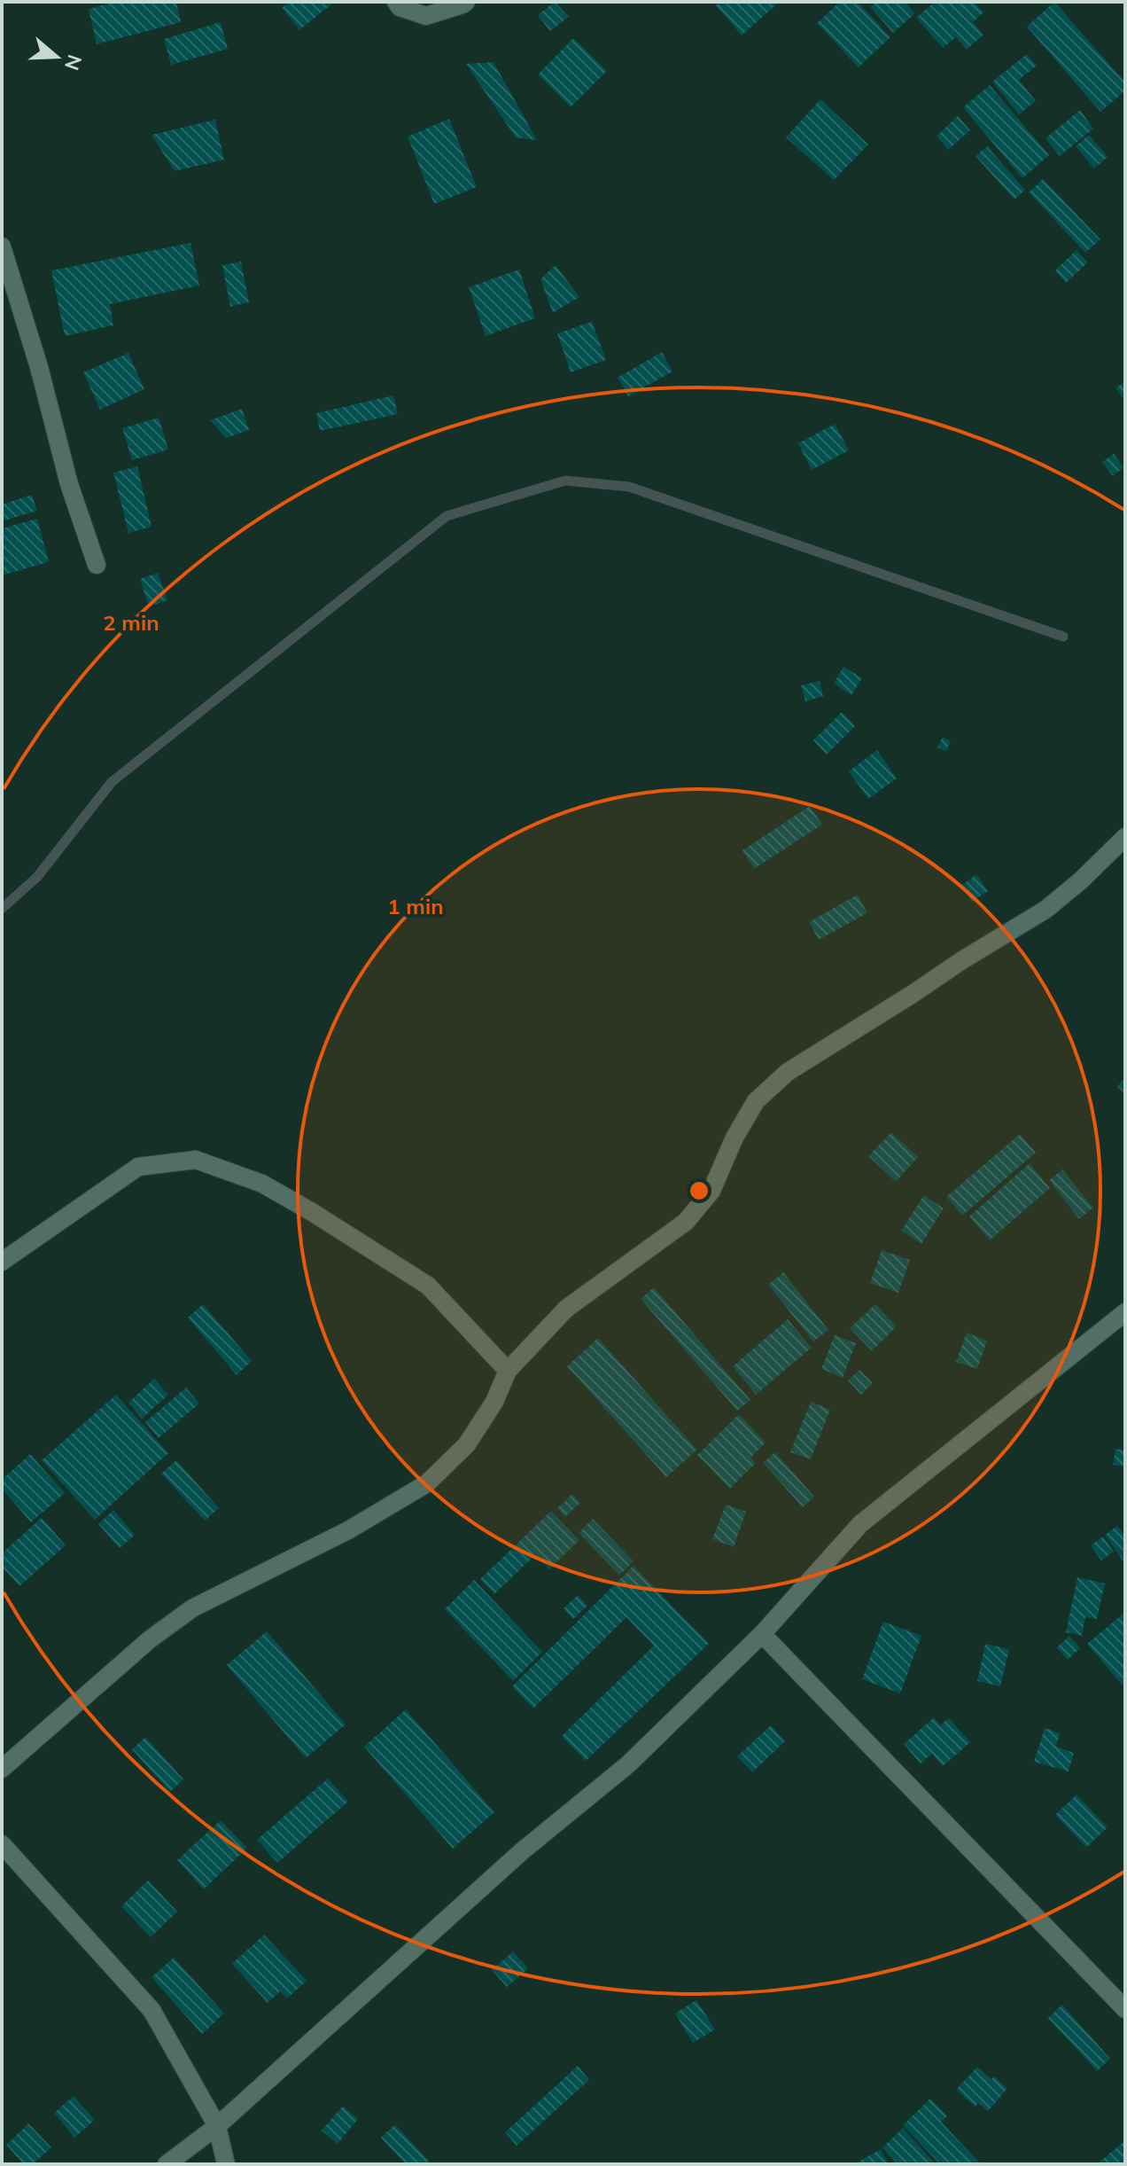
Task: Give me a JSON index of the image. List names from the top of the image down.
{
  "north": "right",
  "rings": ["2 min", "1 min"]
}
